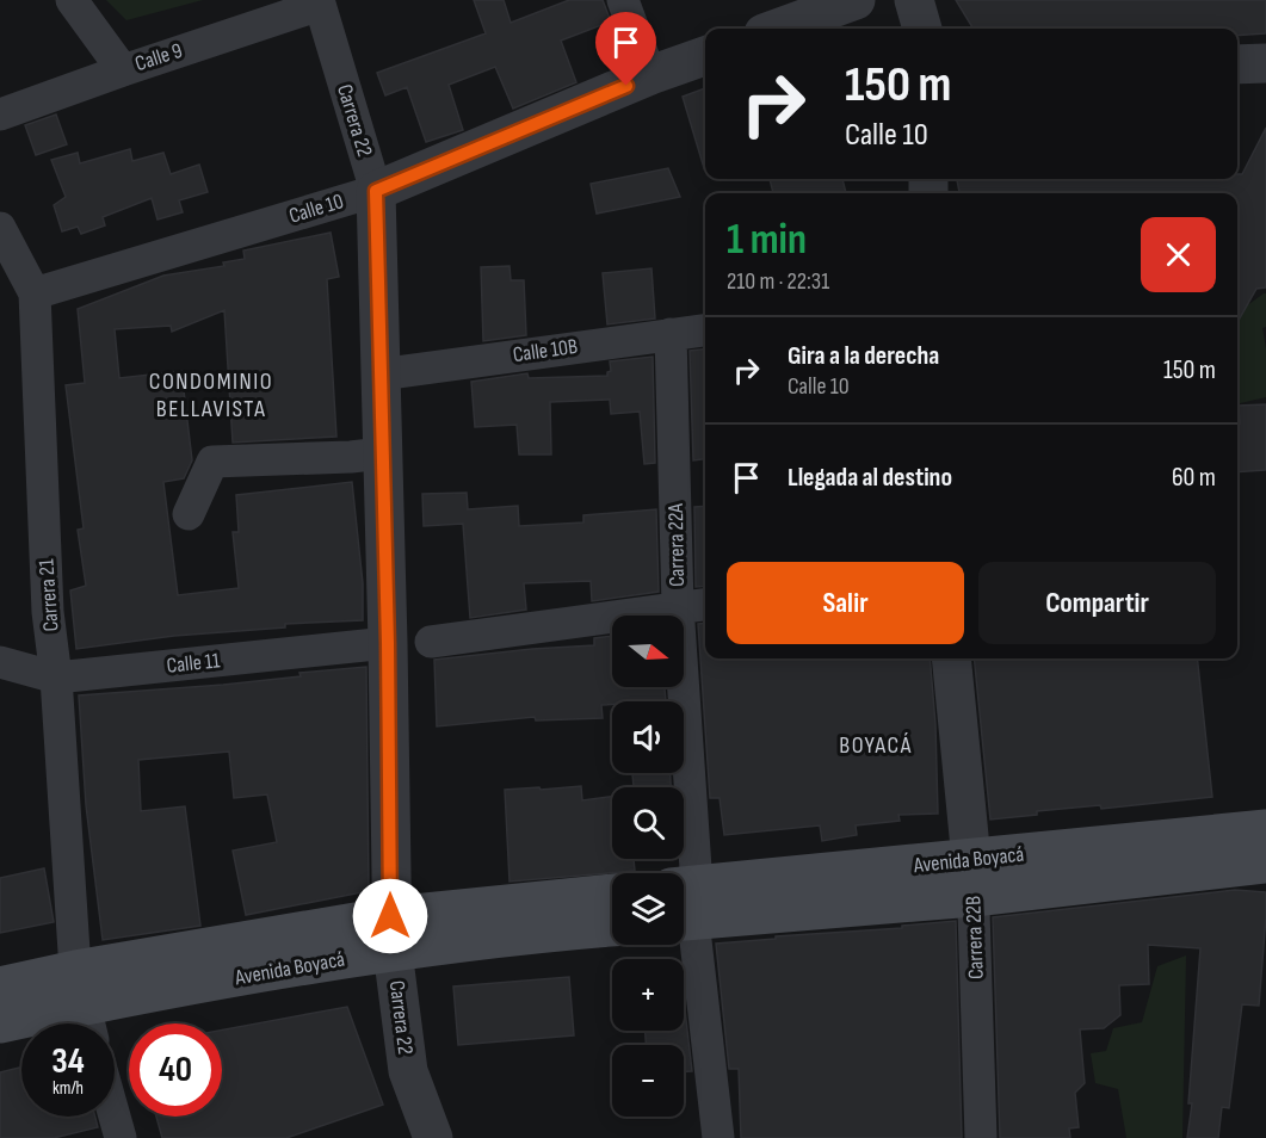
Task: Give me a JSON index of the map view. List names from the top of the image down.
{
  "streets": {
    "main road": ["Avenida Boyacá"],
    "street": [
      "Calle 9",
      "Carrera 22",
      "Calle 10",
      "Calle 10B",
      "Carrera 22A",
      "Carrera 21",
      "Calle 11",
      "Carrera 22B"
    ]
  },
  "crossings": [
    ["Calle 9", "Carrera 22"],
    ["Carrera 22", "Calle 10"],
    ["Carrera 22", "Calle 10B"],
    ["Carrera 22", "Calle 11"],
    ["Carrera 22", "Avenida Boyacá"],
    ["Calle 10", "Carrera 21"],
    ["Calle 10B", "Carrera 22A"],
    ["Carrera 21", "Calle 11"],
    ["Carrera 21", "Avenida Boyacá"],
    ["Avenida Boyacá", "Carrera 22B"]
  ],
  "districts": ["CONDOMINIO BELLAVISTA", "BOYACÁ"],
  "north": "right",
  "page": {
    "turn": ["150 m", "Calle 10"],
    "heading": ["1 min", "210 m · 22:31"],
    "list": [
      {
        "name": "Gira a la derecha",
        "note": "Calle 10",
        "value": "150 m"
      },
      {
        "name": "Llegada al destino",
        "value": "60 m"
      }
    ],
    "buttons": ["Salir", "Compartir"],
    "map_buttons": ["+", "−"],
    "speed": "34 km/h",
    "limit": "40"
  }
}
